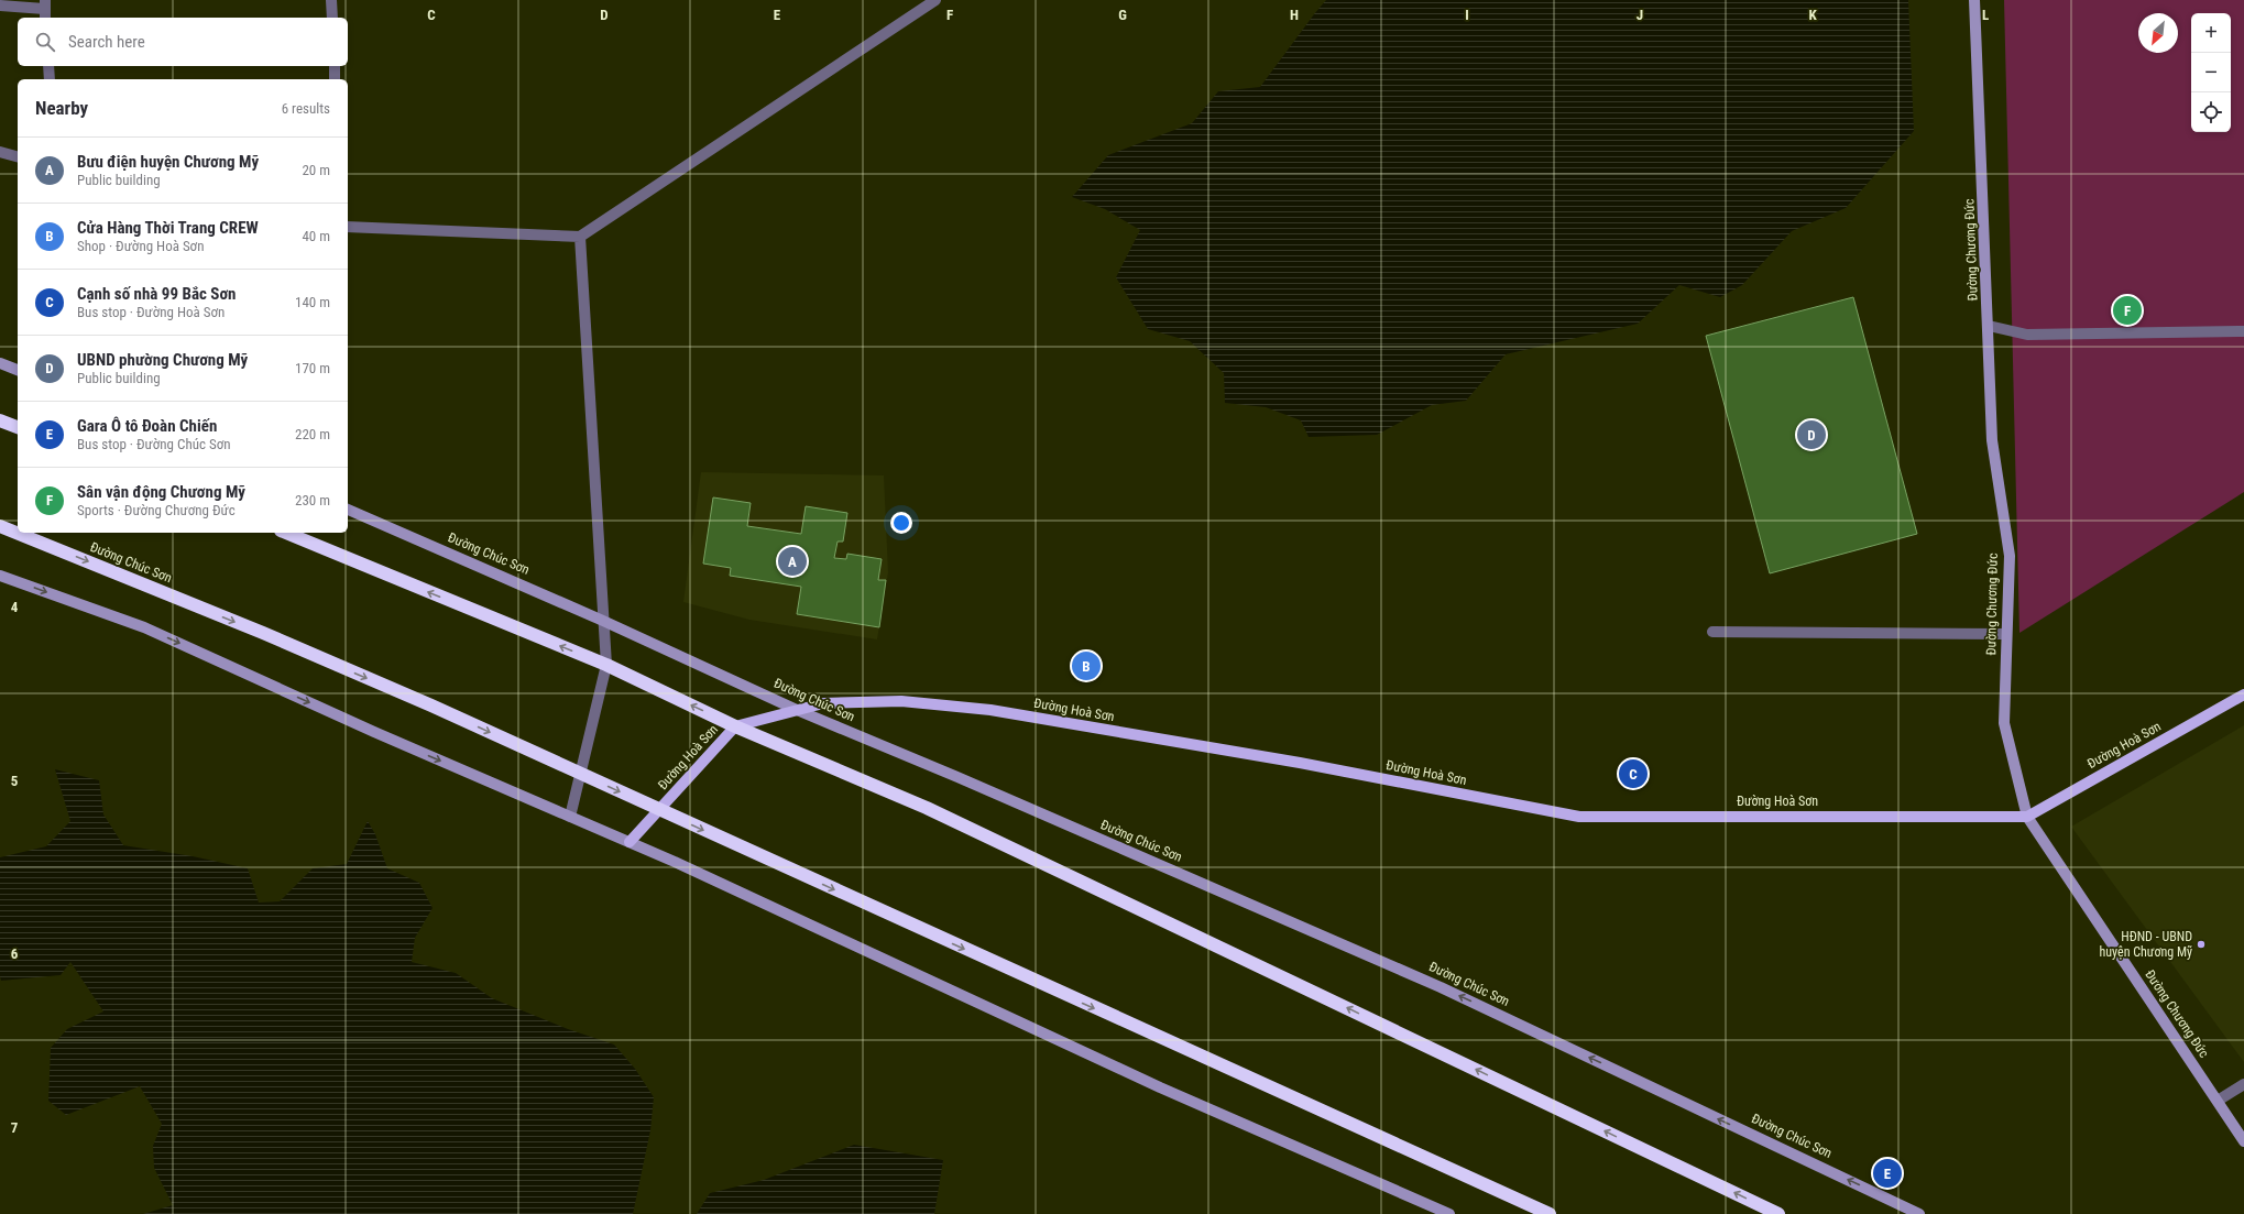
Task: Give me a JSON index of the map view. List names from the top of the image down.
{
  "streets": {
    "highway": ["Đường Chúc Sơn"],
    "main road": ["Đường Hoà Sơn"],
    "street": ["Đường Chương Đức"]
  },
  "crossings": [
    ["Đường Chương Đức", "Đường Hoà Sơn"],
    ["Đường Chúc Sơn", "Đường Hoà Sơn"]
  ],
  "places": ["HĐND - UBND huyện Chương Mỹ"],
  "north": "bottom left",
  "page": {
    "map_buttons": ["+", "−"],
    "search": "Search here",
    "heading": ["Nearby", "6 results"],
    "list": [
      {
        "mark": "A",
        "name": "Bưu điện huyện Chương Mỹ",
        "note": "Public building",
        "value": "20 m"
      },
      {
        "mark": "B",
        "name": "Cửa Hàng Thời Trang CREW",
        "note": "Shop · Đường Hoà Sơn",
        "value": "40 m"
      },
      {
        "mark": "C",
        "name": "Cạnh số nhà 99 Bắc Sơn",
        "note": "Bus stop · Đường Hoà Sơn",
        "value": "140 m"
      },
      {
        "mark": "D",
        "name": "UBND phường Chương Mỹ",
        "note": "Public building",
        "value": "170 m"
      },
      {
        "mark": "E",
        "name": "Gara Ô tô Đoàn Chiến",
        "note": "Bus stop · Đường Chúc Sơn",
        "value": "220 m"
      },
      {
        "mark": "F",
        "name": "Sân vận động Chương Mỹ",
        "note": "Sports · Đường Chương Đức",
        "value": "230 m"
      }
    ],
    "pins": [
      "F",
      "D",
      "A",
      "B",
      "C",
      "E"
    ]
  },
  "grid": {
    "columns": [
      "C",
      "D",
      "E",
      "F",
      "G",
      "H",
      "I",
      "J",
      "K",
      "L"
    ],
    "rows": [
      "4",
      "5",
      "6",
      "7"
    ]
  }
}
